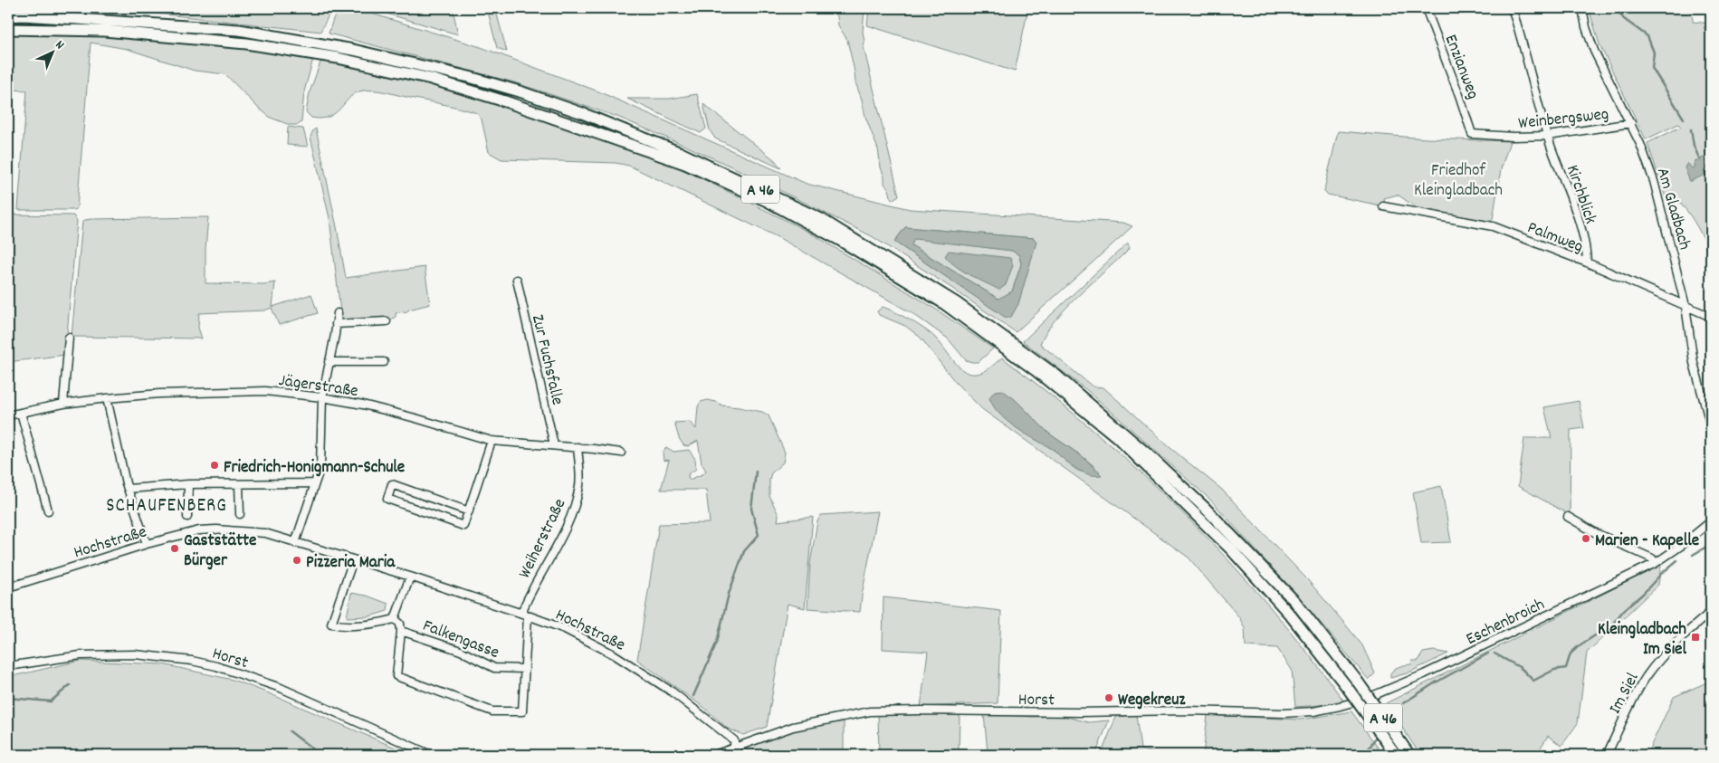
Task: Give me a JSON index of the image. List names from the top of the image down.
{
  "streets": {
    "highway": ["A 46"],
    "street": [
      "Enzianweg",
      "Weinbergsweg",
      "Kirchblick",
      "Am Gladbach",
      "Palmweg",
      "Zur Fuchsfalle",
      "Jägerstraße",
      "Weiherstraße",
      "Hochstraße",
      "Eschenbroich",
      "Falkengasse",
      "Horst",
      "Im Siel"
    ]
  },
  "crossings": [
    ["Enzianweg", "Weinbergsweg"],
    ["Weinbergsweg", "Kirchblick"],
    ["Weinbergsweg", "Am Gladbach"],
    ["Kirchblick", "Palmweg"],
    ["Am Gladbach", "Palmweg"],
    ["Zur Fuchsfalle", "Jägerstraße"],
    ["Jägerstraße", "Weiherstraße"],
    ["Weiherstraße", "Hochstraße"],
    ["Weiherstraße", "Falkengasse"],
    ["Hochstraße", "Horst"],
    ["Eschenbroich", "Horst"]
  ],
  "districts": ["SCHAUFENBERG"],
  "parks": ["Friedhof Kleingladbach"],
  "places": {
    "other": [
      "Friedrich-Honigmann-Schule",
      "Marien - Kapelle",
      "Gaststätte Bürger",
      "Pizzeria Maria",
      "Wegekreuz"
    ],
    "transit": ["Kleingladbach Im Siel"]
  },
  "north": "top right"
}
